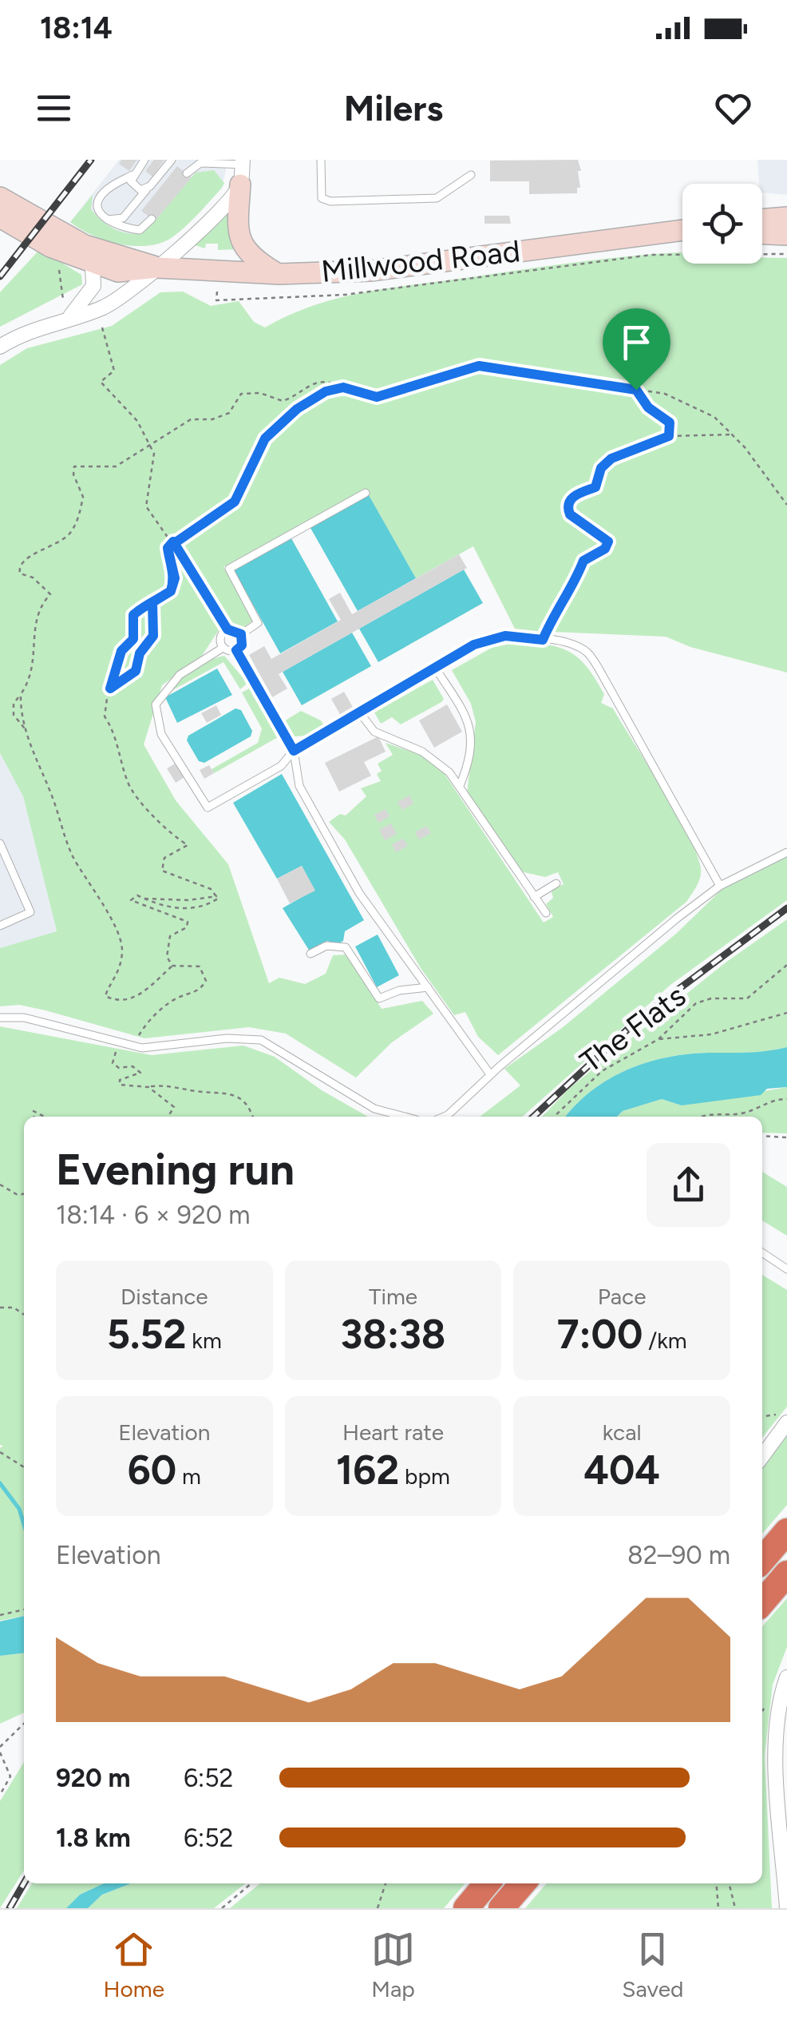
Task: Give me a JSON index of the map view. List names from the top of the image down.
{
  "streets": {
    "main road": ["Millwood Road"],
    "path": ["The Flats"]
  },
  "page": {
    "status": "18:14",
    "header": "Milers",
    "heading": ["Evening run", "18:14 · 6 × 920 m"],
    "stats": [
      ["Distance", "5.52 km"],
      ["Time", "38:38"],
      ["Pace", "7:00 /km"],
      ["Elevation", "60 m"],
      ["Heart rate", "162 bpm"],
      ["kcal", "404"]
    ],
    "chart": ["Elevation", "82–90 m"],
    "list": [
      {
        "name": "920 m",
        "note": "6:52"
      },
      {
        "name": "1.8 km",
        "note": "6:52"
      }
    ],
    "tabs": ["Home", "Map", "Saved"]
  }
}
